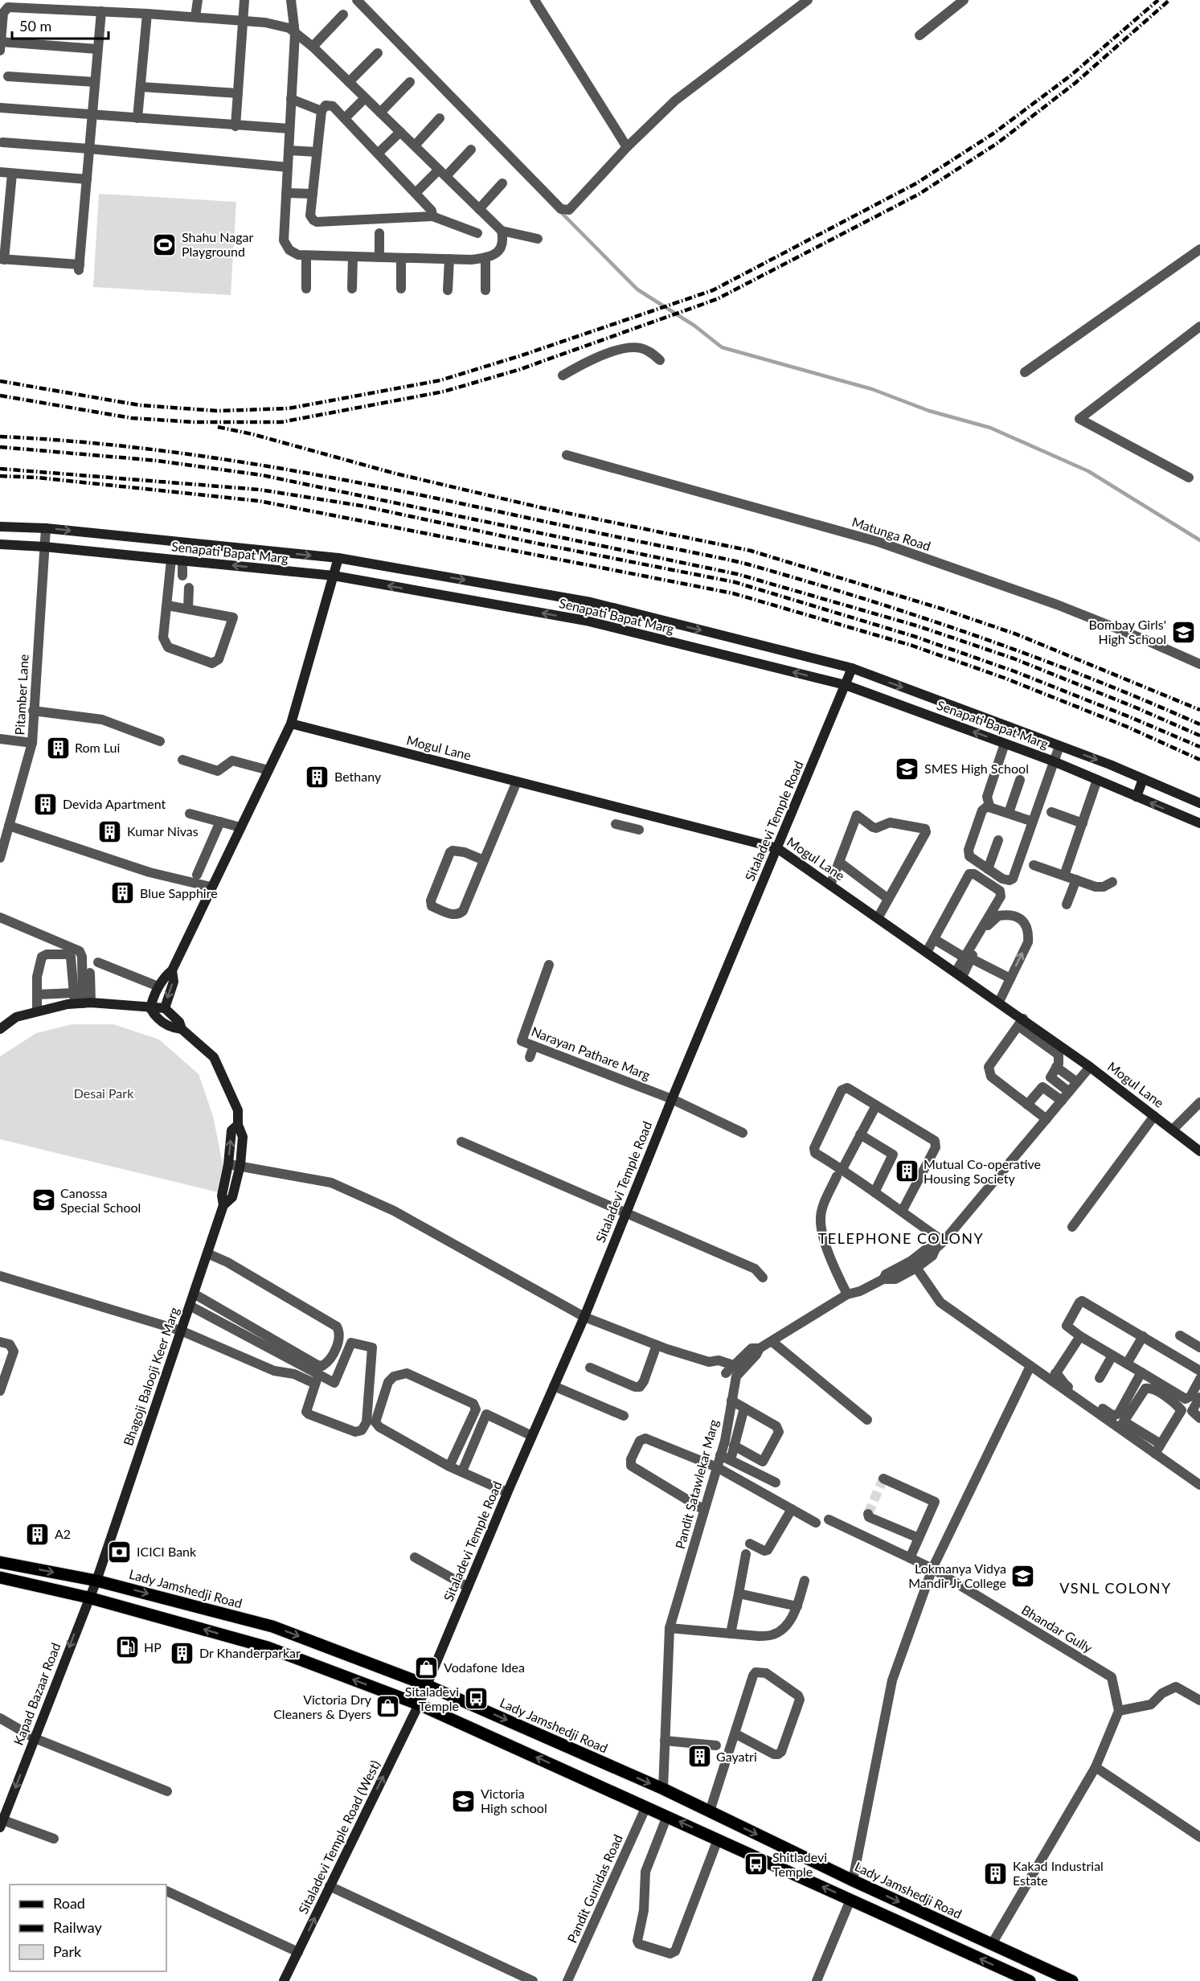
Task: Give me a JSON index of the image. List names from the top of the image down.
{
  "streets": {
    "main road": [
      "Senapati Bapat Marg",
      "Mogul Lane",
      "Sitaladevi Temple Road",
      "Bhagoji Balooji Keer Marg",
      "Lady Jamshedji Road",
      "Kapad Bazaar Road",
      "Sitaladevi Temple Road (West)"
    ],
    "street": [
      "Matunga Road",
      "Pitamber Lane",
      "Narayan Pathare Marg",
      "Pandit Satawlekar Marg",
      "Bhandar Gully",
      "Pandit Gunidas Road"
    ]
  },
  "crossings": [
    ["Senapati Bapat Marg", "Pitamber Lane"],
    ["Senapati Bapat Marg", "Sitaladevi Temple Road"],
    ["Mogul Lane", "Sitaladevi Temple Road"],
    ["Sitaladevi Temple Road", "Narayan Pathare Marg"],
    ["Sitaladevi Temple Road", "Lady Jamshedji Road"],
    ["Sitaladevi Temple Road", "Sitaladevi Temple Road (West)"],
    ["Bhagoji Balooji Keer Marg", "Lady Jamshedji Road"],
    ["Bhagoji Balooji Keer Marg", "Kapad Bazaar Road"],
    ["Pandit Satawlekar Marg", "Lady Jamshedji Road"]
  ],
  "one_way": ["Kapad Bazaar Road", "Sitaladevi Temple Road (West)"],
  "districts": ["TELEPHONE COLONY", "VSNL COLONY"],
  "parks": ["Desai Park"],
  "places": {
    "sports": ["Shahu Nagar Playground"],
    "school or university": [
      "Bombay Girls' High School",
      "SMES High School",
      "Canossa Special School",
      "Lokmanya Vidya Mandir Jr College",
      "Victoria High school"
    ],
    "building": [
      "Rom Lui",
      "Bethany",
      "Devida Apartment",
      "Kumar Nivas",
      "Blue Sapphire",
      "Mutual Co-operative Housing Society",
      "A2",
      "Dr Khanderparkar",
      "Gayatri",
      "Kakad Industrial Estate"
    ],
    "bank": ["ICICI Bank"],
    "fuel station": ["HP"],
    "shop": ["Vodafone Idea", "Victoria Dry Cleaners & Dyers"],
    "bus stop": ["Sitaladevi Temple", "Shitladevi Temple"]
  },
  "legend": ["Road", "Railway", "Park"],
  "scale_bar": "50 m"
}
